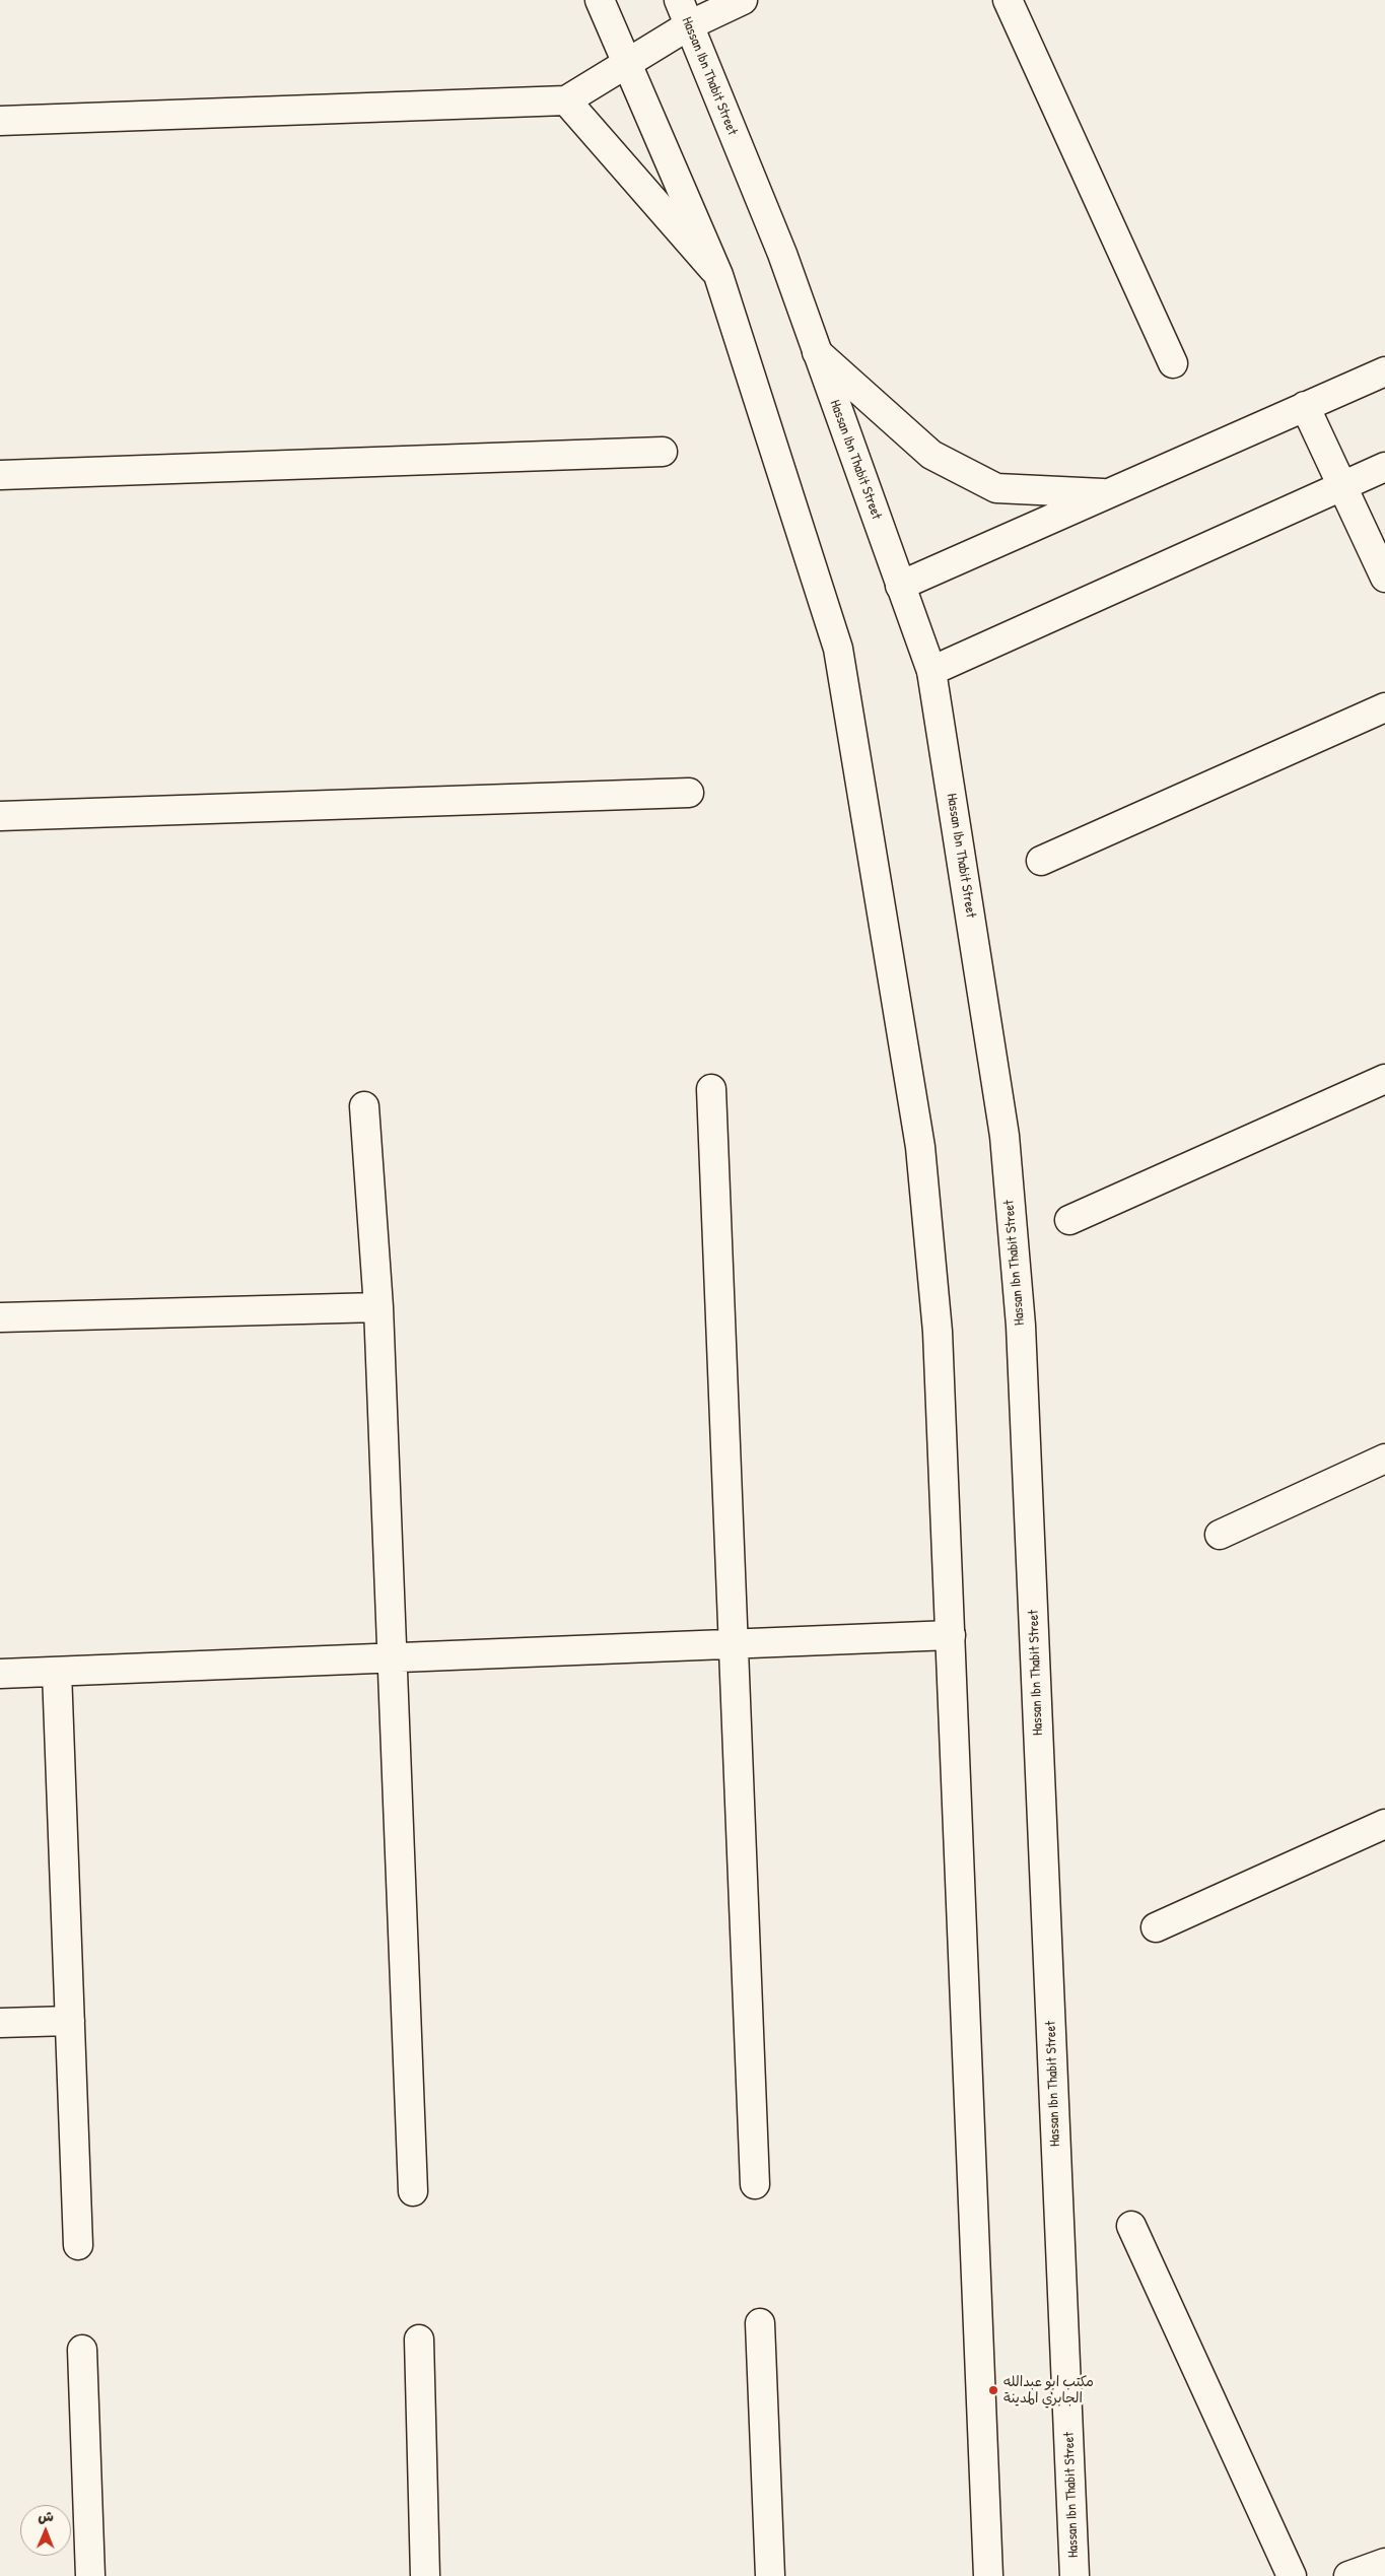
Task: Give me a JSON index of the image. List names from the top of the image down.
{
  "streets": {
    "street": ["Hassan Ibn Thabit Street"]
  },
  "places": ["مكتب ابو عبدالله الجابري المدينة"],
  "north": "top"
}
